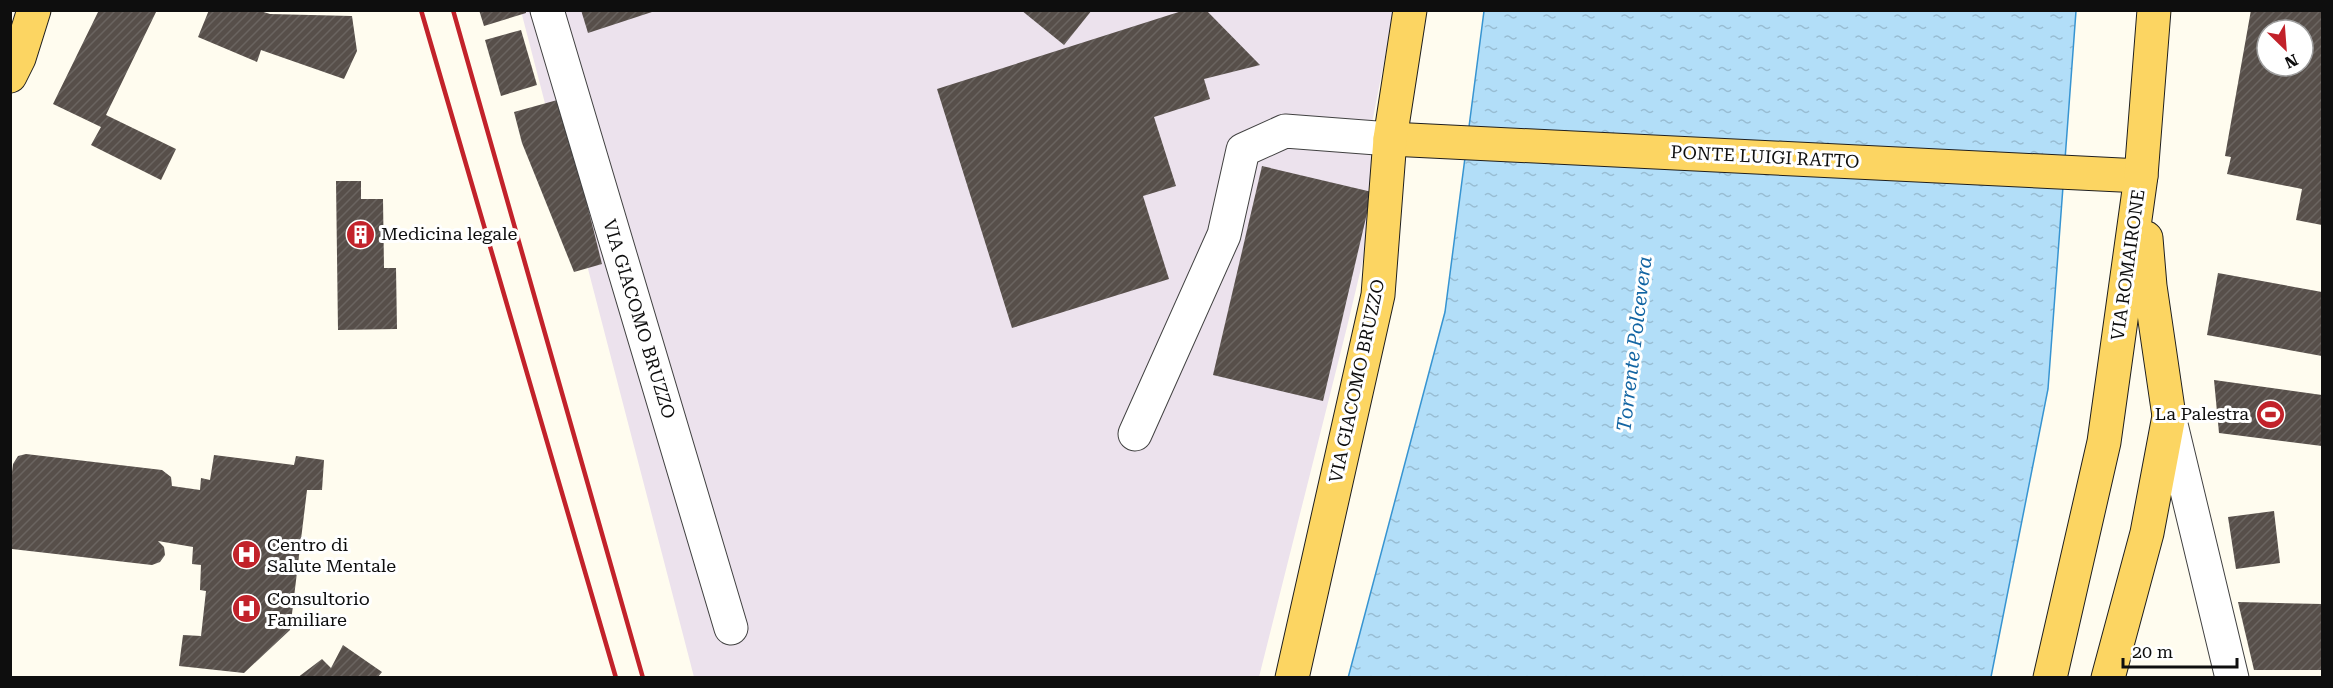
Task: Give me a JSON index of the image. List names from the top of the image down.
{
  "streets": {
    "main road": ["PONTE LUIGI RATTO", "VIA ROMAIRONE", "VIA GIACOMO BRUZZO"]
  },
  "crossings": [
    ["PONTE LUIGI RATTO", "VIA ROMAIRONE"],
    ["PONTE LUIGI RATTO", "VIA GIACOMO BRUZZO"]
  ],
  "water": ["Torrente Polcevera"],
  "places": {
    "building": ["Medicina legale"],
    "sports": ["La Palestra"],
    "hospital": ["Centro di Salute Mentale", "Consultorio Familiare"]
  },
  "scale_bar": "20 m",
  "north": "bottom right"
}
